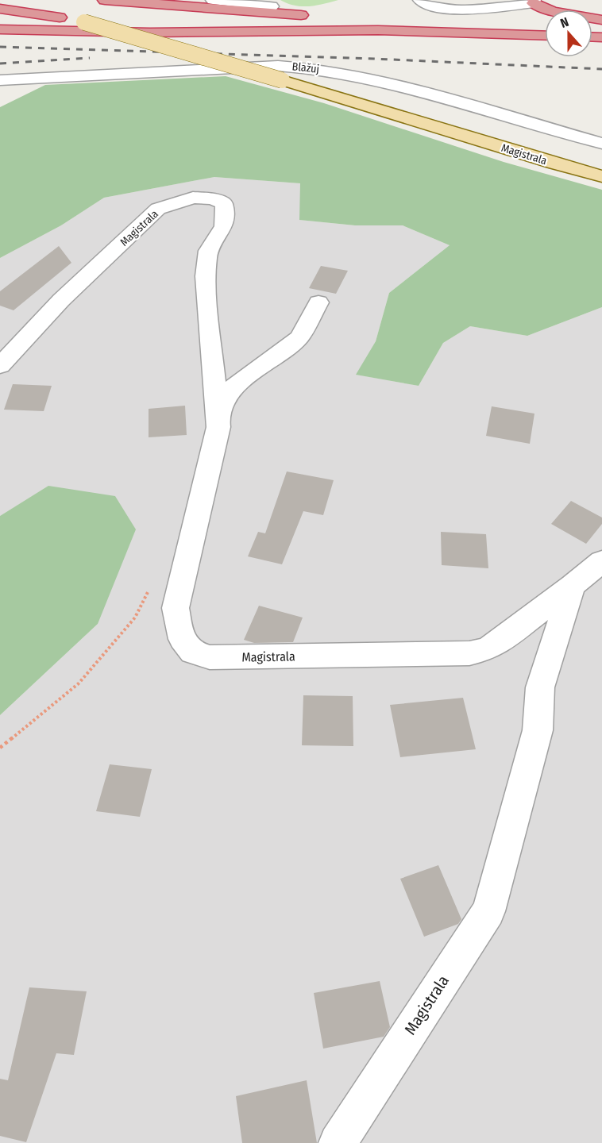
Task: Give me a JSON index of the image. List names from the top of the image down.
{
  "streets": {
    "main road": ["Magistrala"],
    "street": ["Blažuj"]
  },
  "north": "top"
}
